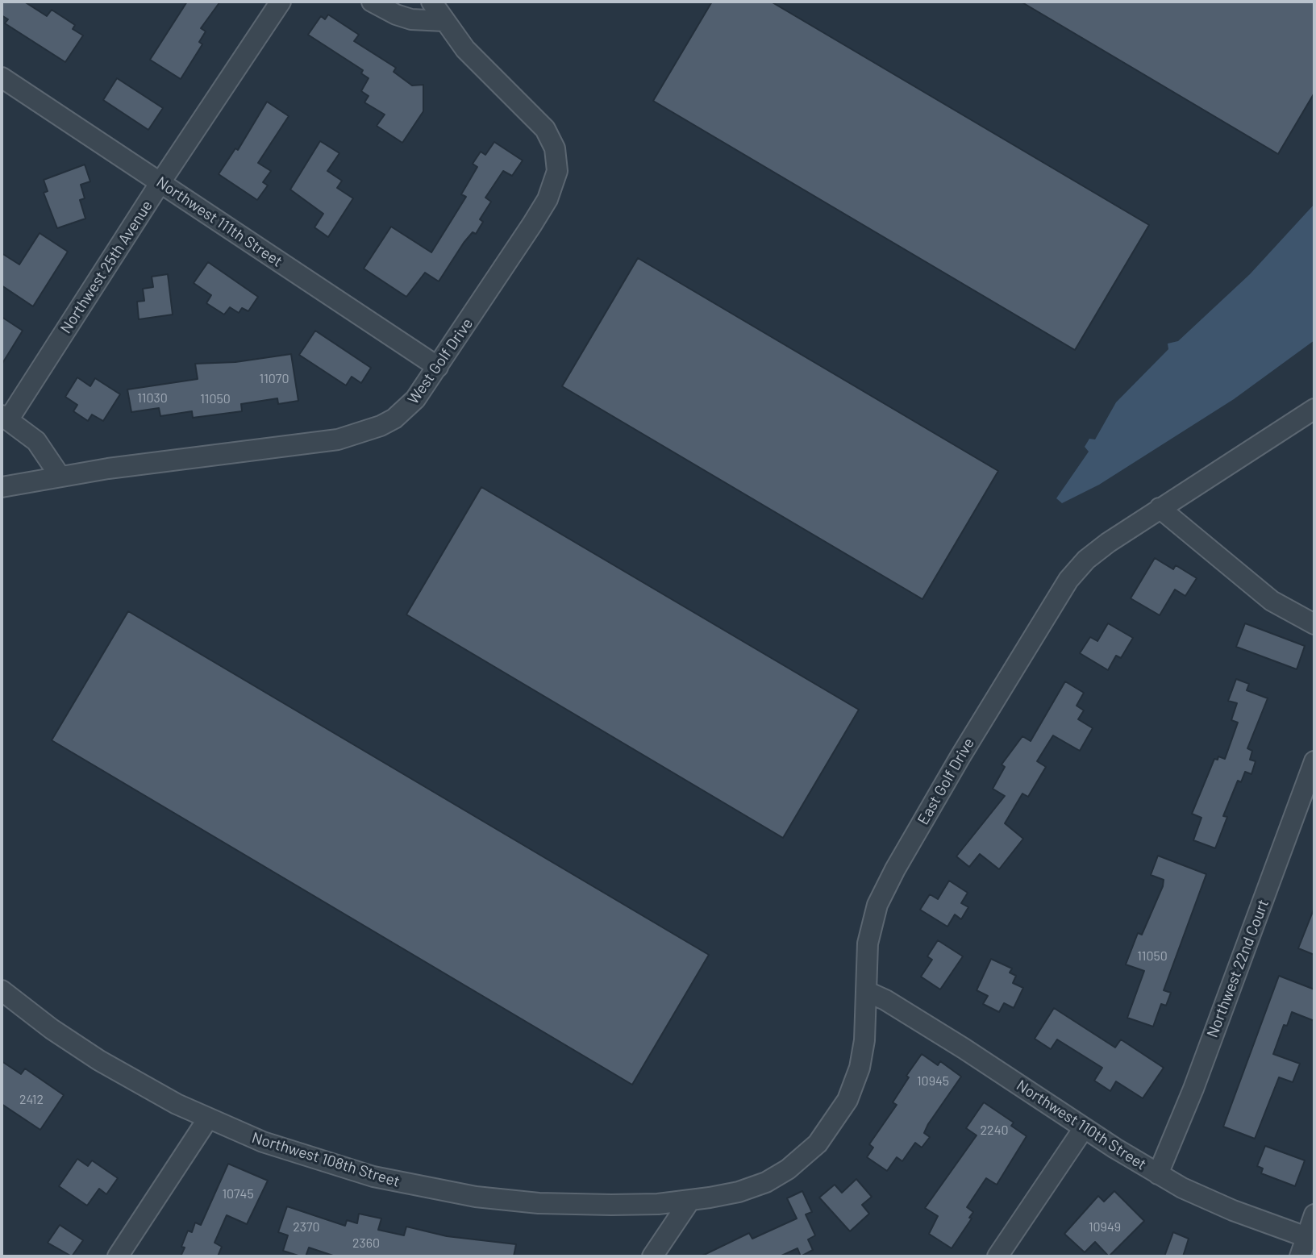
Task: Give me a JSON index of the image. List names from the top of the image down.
{
  "streets": {
    "street": [
      "Northwest 111th Street",
      "Northwest 25th Avenue",
      "West Golf Drive",
      "East Golf Drive",
      "Northwest 22nd Court",
      "Northwest 110th Street",
      "Northwest 108th Street"
    ]
  },
  "crossings": [
    ["Northwest 111th Street", "Northwest 25th Avenue"],
    ["Northwest 111th Street", "West Golf Drive"],
    ["East Golf Drive", "Northwest 110th Street"],
    ["East Golf Drive", "Northwest 108th Street"],
    ["Northwest 22nd Court", "Northwest 110th Street"]
  ],
  "house_numbers": [
    "11070",
    "11030",
    "11050",
    "11050",
    "10945",
    "2412",
    "2240",
    "10745",
    "2370",
    "10949",
    "2360"
  ]
}
